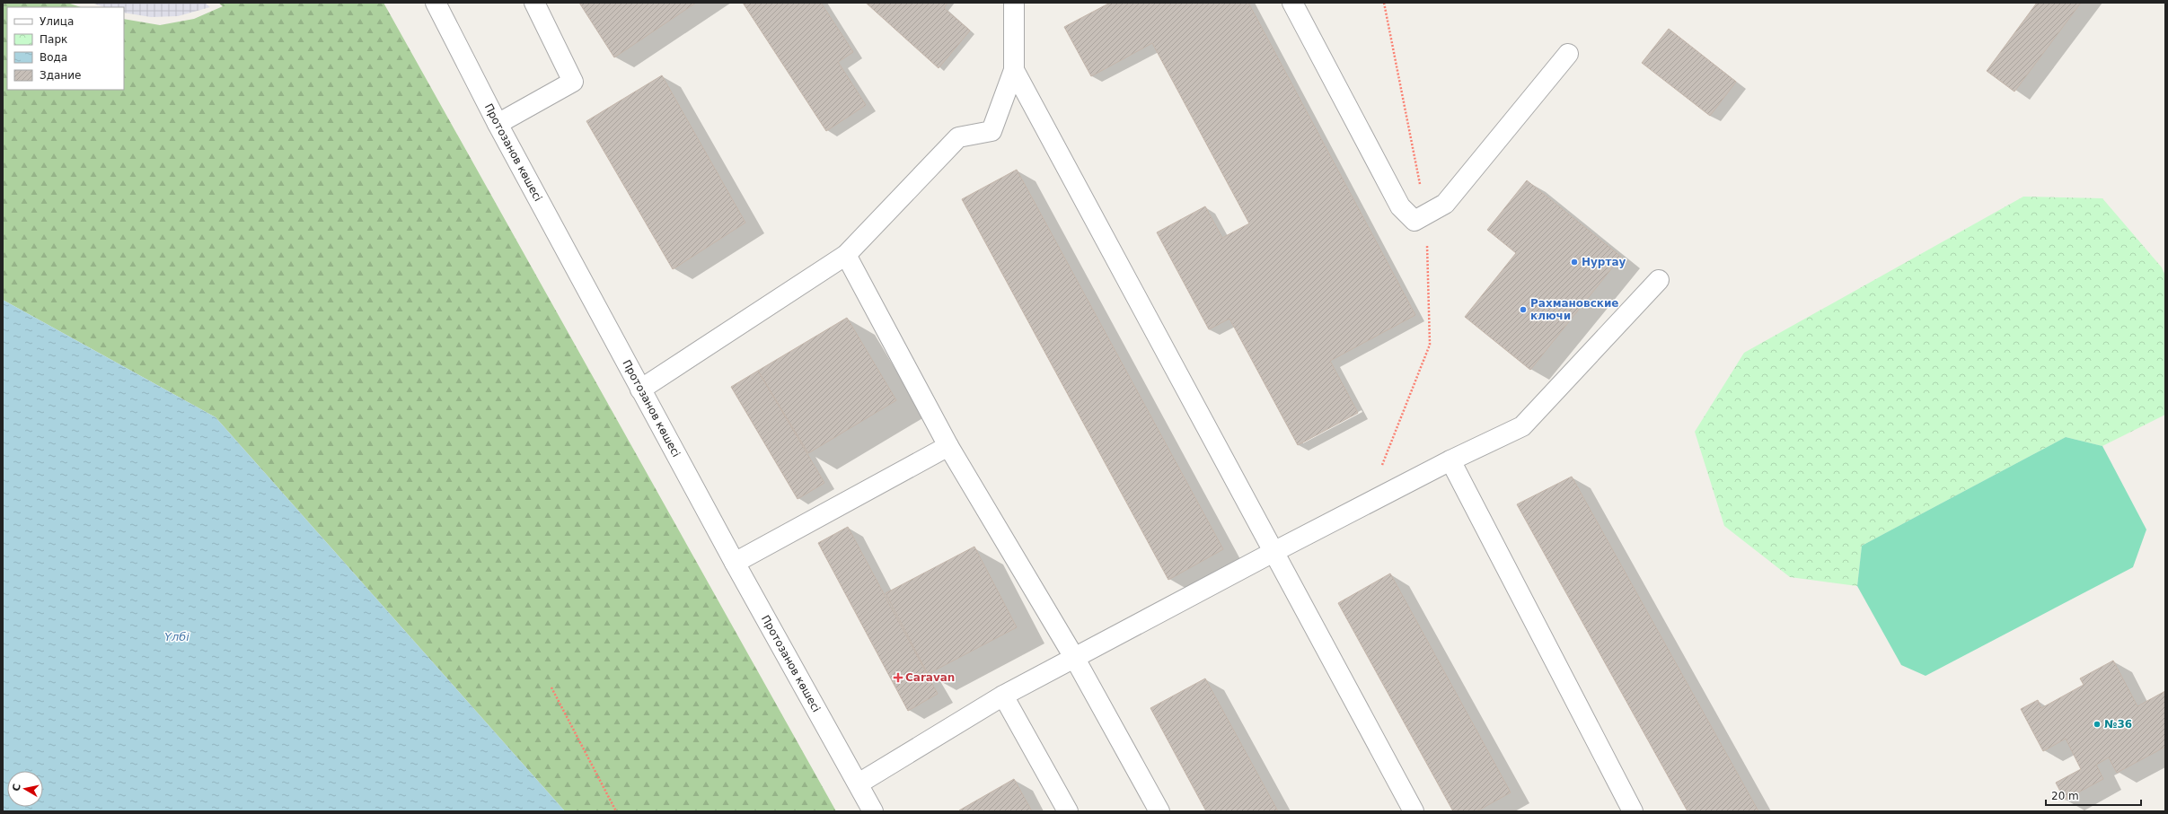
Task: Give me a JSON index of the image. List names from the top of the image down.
{
  "streets": {
    "street": ["Протозанов көшесі"]
  },
  "water": ["Үлбі"],
  "places": {
    "other": ["Нуртау", "Рахмановские ключи", "№36"],
    "health": ["Caravan"]
  },
  "legend": [
    "Улица",
    "Парк",
    "Вода",
    "Здание"
  ],
  "scale_bar": "20 m",
  "north": "left"
}
